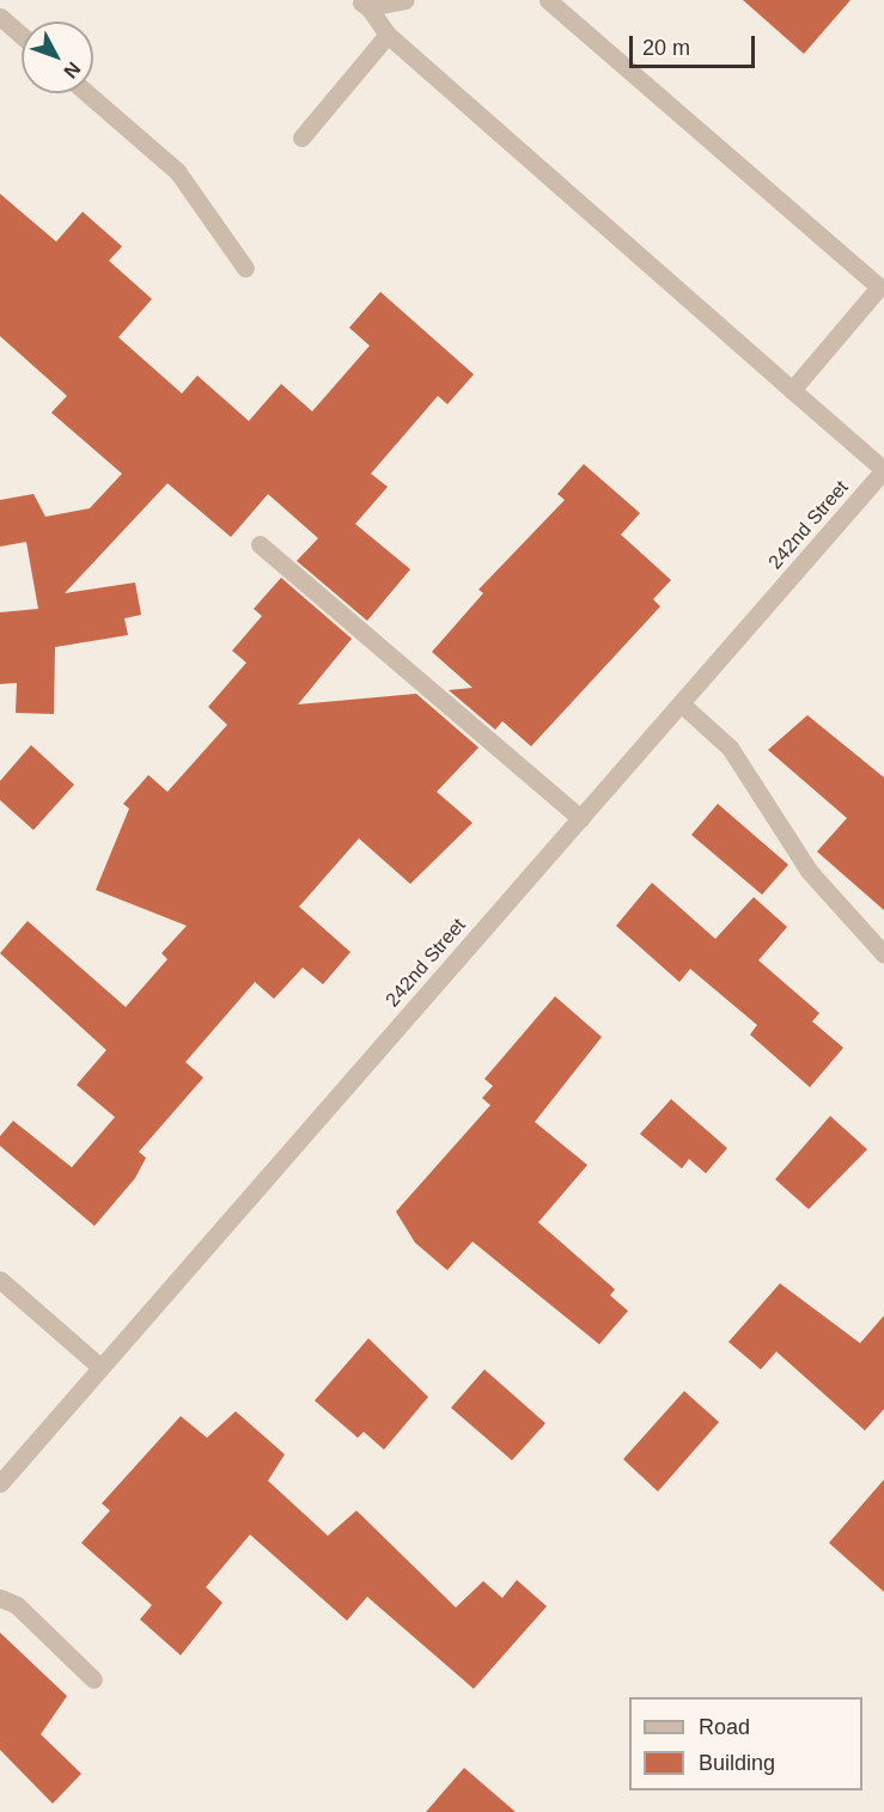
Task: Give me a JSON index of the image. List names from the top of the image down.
{
  "streets": {
    "street": ["242nd Street"]
  },
  "legend": ["Road", "Building"],
  "scale_bar": "20 m",
  "north": "bottom right"
}
